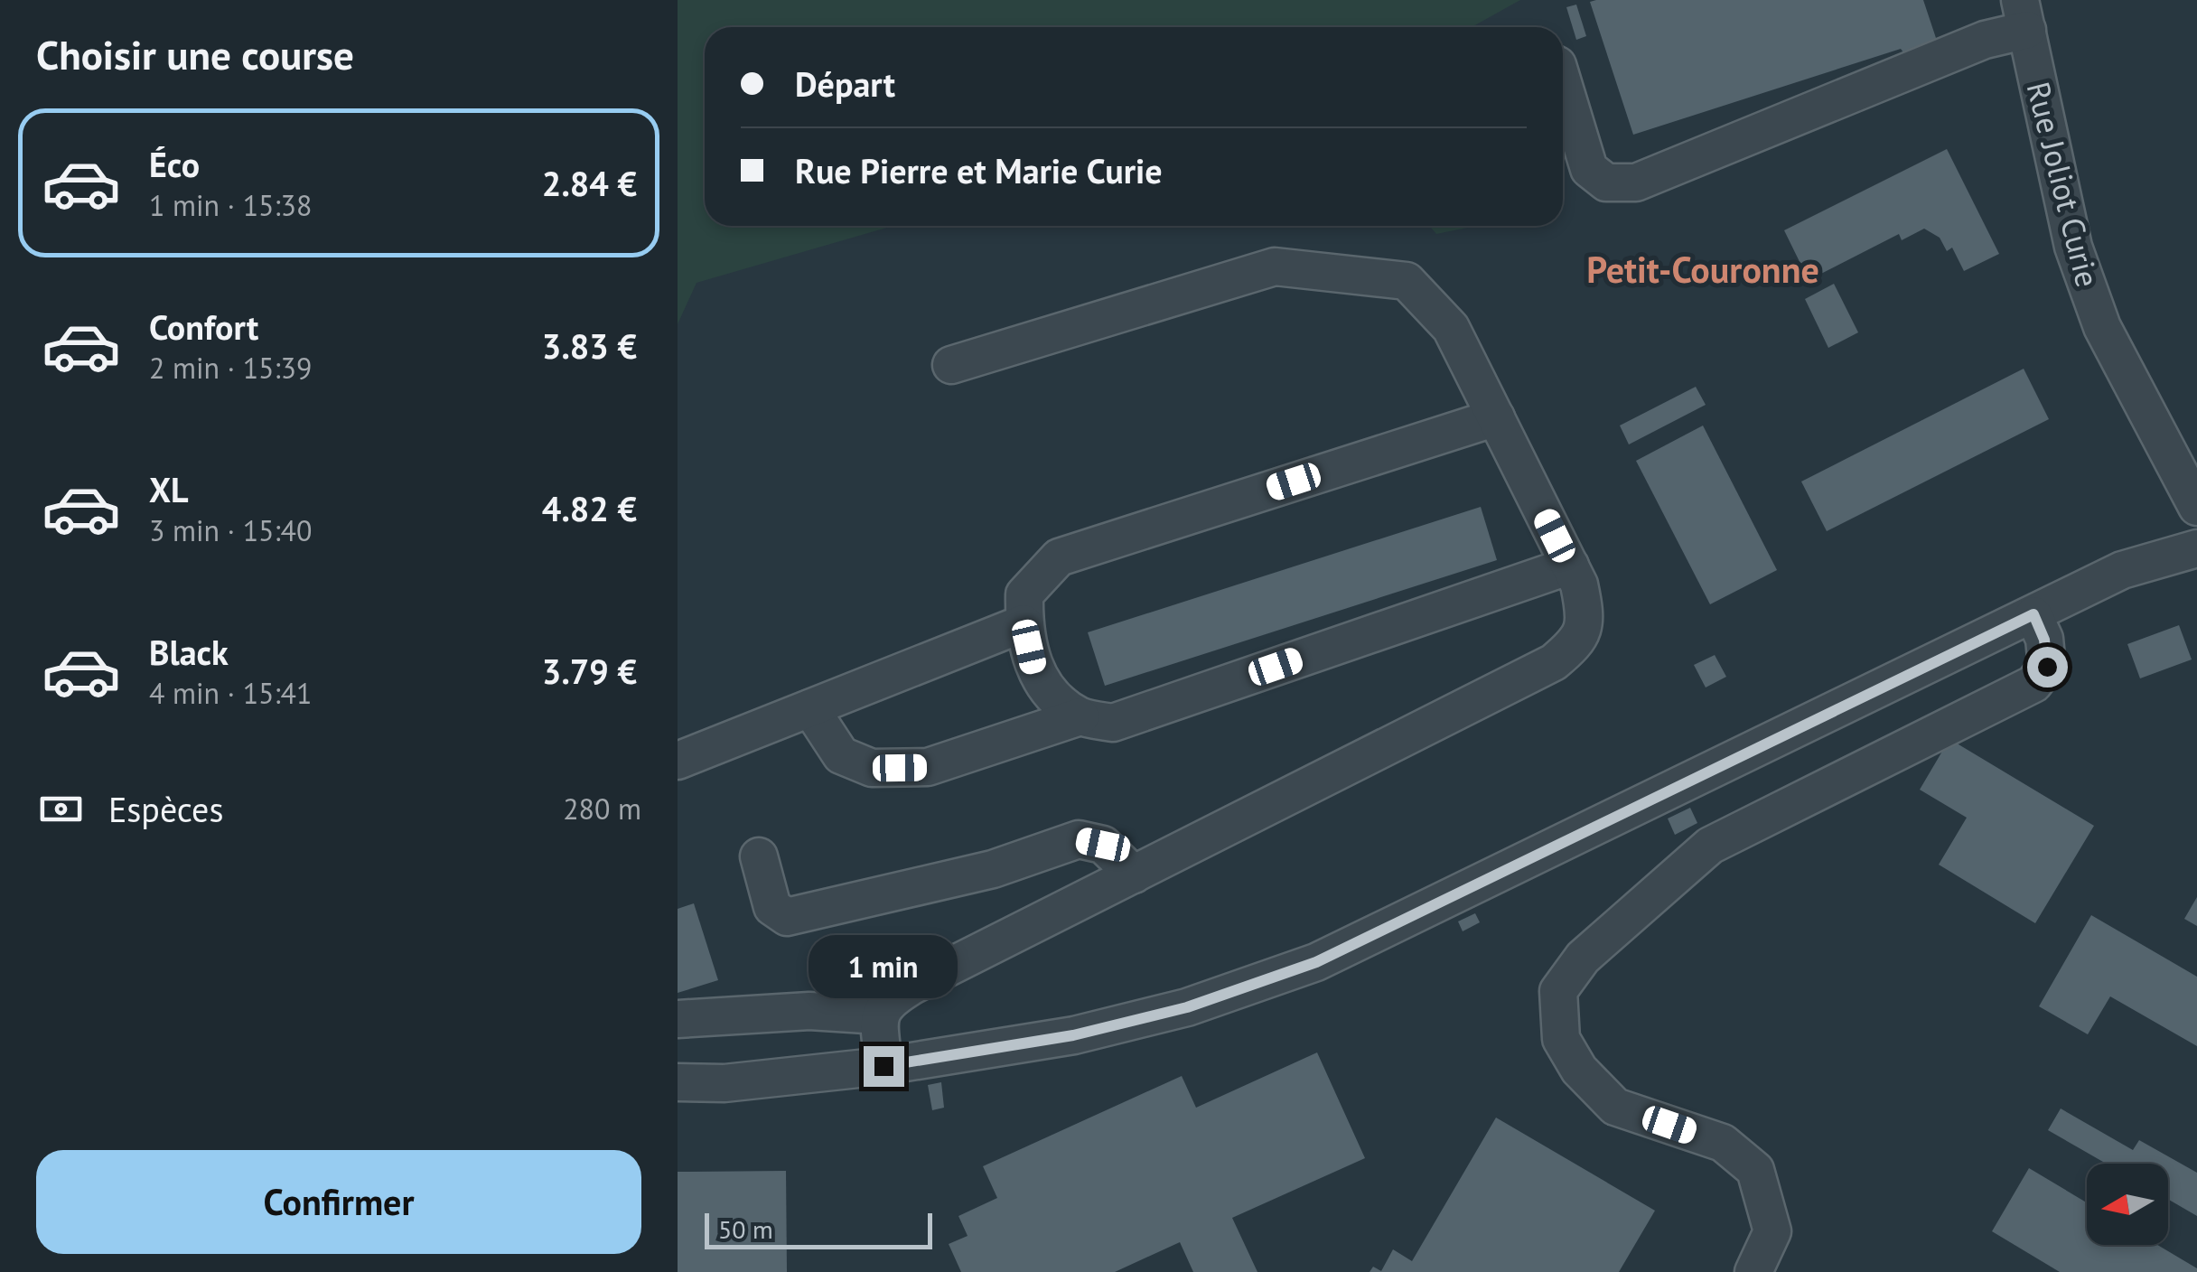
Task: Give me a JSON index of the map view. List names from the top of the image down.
{
  "streets": {
    "street": ["Rue Joliot Curie"]
  },
  "districts": ["Petit-Couronne"],
  "scale_bar": "50 m",
  "north": "left",
  "page": {
    "heading": "Choisir une course",
    "banner": ["Départ", "Rue Pierre et Marie Curie"],
    "list": [
      {
        "name": "Éco",
        "note": "1 min · 15:38",
        "value": "2.84 €"
      },
      {
        "name": "Confort",
        "note": "2 min · 15:39",
        "value": "3.83 €"
      },
      {
        "name": "XL",
        "note": "3 min · 15:40",
        "value": "4.82 €"
      },
      {
        "name": "Black",
        "note": "4 min · 15:41",
        "value": "3.79 €"
      }
    ],
    "pay": ["Espèces", "280 m"],
    "bubble": "1 min",
    "buttons": "Confirmer",
    "scale": "50 m"
  }
}
